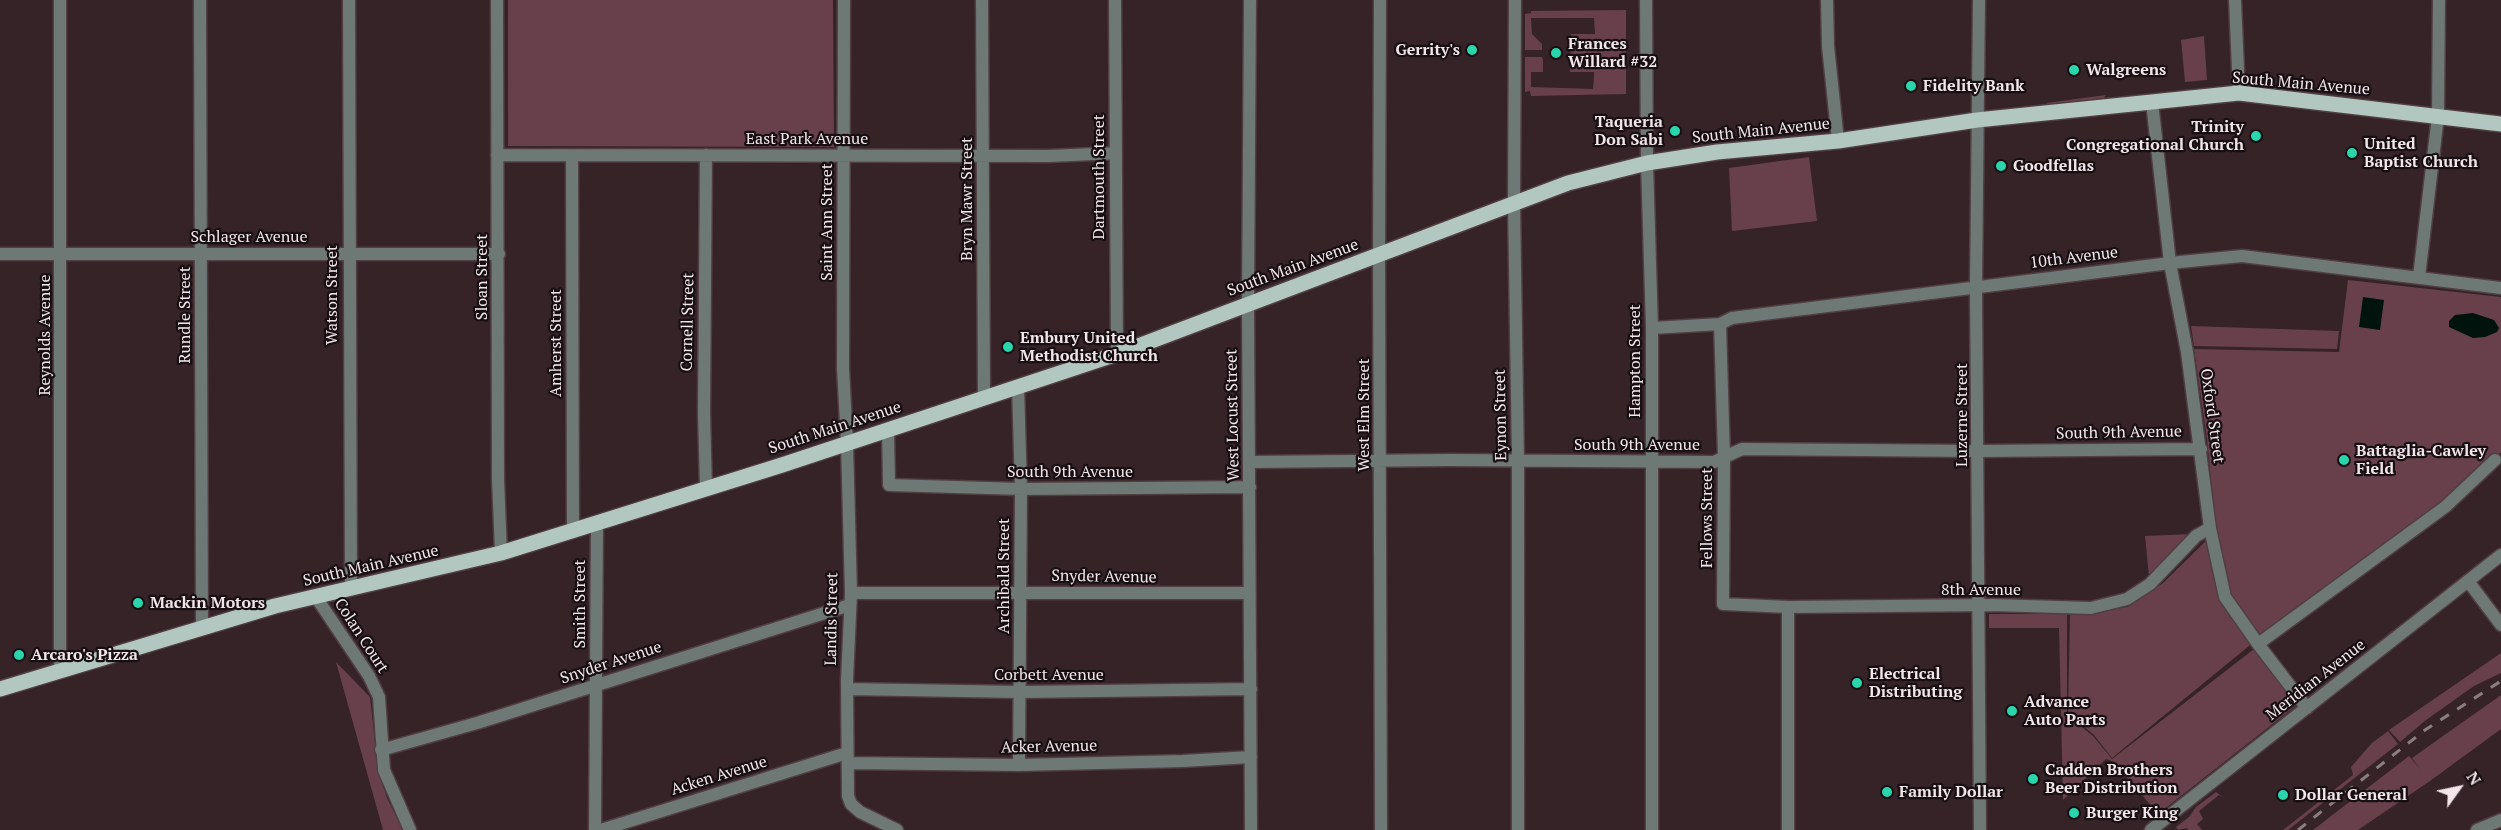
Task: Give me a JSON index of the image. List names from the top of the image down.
{
  "streets": {
    "main road": ["South Main Avenue"],
    "street": [
      "East Park Avenue",
      "Dartmouth Street",
      "Bryn Mawr Street",
      "Saint Ann Street",
      "Schlager Avenue",
      "10th Avenue",
      "Sloan Street",
      "Watson Street",
      "Rundle Street",
      "Cornell Street",
      "Reynolds Avenue",
      "Amherst Street",
      "Hampton Street",
      "West Locust Street",
      "West Elm Street",
      "Eynon Street",
      "Luzerne Street",
      "Oxford Street",
      "South 9th Avenue",
      "Fellows Street",
      "Archibald Street",
      "Snyder Avenue",
      "8th Avenue",
      "Smith Street",
      "Landis Street",
      "Colan Court",
      "Corbett Avenue",
      "Meridian Avenue",
      "Acker Avenue",
      "Acken Avenue"
    ]
  },
  "crossings": [
    ["South Main Avenue", "Dartmouth Street"],
    ["South Main Avenue", "Bryn Mawr Street"],
    ["South Main Avenue", "Saint Ann Street"],
    ["South Main Avenue", "Sloan Street"],
    ["South Main Avenue", "Watson Street"],
    ["South Main Avenue", "Rundle Street"],
    ["South Main Avenue", "Cornell Street"],
    ["South Main Avenue", "Reynolds Avenue"],
    ["South Main Avenue", "Amherst Street"],
    ["South Main Avenue", "Hampton Street"],
    ["South Main Avenue", "West Locust Street"],
    ["South Main Avenue", "West Elm Street"],
    ["South Main Avenue", "Eynon Street"],
    ["South Main Avenue", "Luzerne Street"],
    ["South Main Avenue", "Oxford Street"],
    ["South Main Avenue", "South 9th Avenue"],
    ["South Main Avenue", "Archibald Street"],
    ["South Main Avenue", "Smith Street"],
    ["South Main Avenue", "Landis Street"],
    ["South Main Avenue", "Colan Court"],
    ["East Park Avenue", "Dartmouth Street"],
    ["East Park Avenue", "Bryn Mawr Street"],
    ["East Park Avenue", "Saint Ann Street"],
    ["East Park Avenue", "Sloan Street"],
    ["East Park Avenue", "Cornell Street"],
    ["East Park Avenue", "Amherst Street"],
    ["Saint Ann Street", "Landis Street"],
    ["Schlager Avenue", "Sloan Street"],
    ["Schlager Avenue", "Watson Street"],
    ["Schlager Avenue", "Rundle Street"],
    ["Schlager Avenue", "Reynolds Avenue"],
    ["10th Avenue", "Hampton Street"],
    ["10th Avenue", "Luzerne Street"],
    ["10th Avenue", "Oxford Street"],
    ["10th Avenue", "Fellows Street"],
    ["Hampton Street", "South 9th Avenue"],
    ["West Locust Street", "South 9th Avenue"],
    ["West Locust Street", "Snyder Avenue"],
    ["West Locust Street", "Corbett Avenue"],
    ["West Locust Street", "Acker Avenue"],
    ["West Elm Street", "South 9th Avenue"],
    ["Eynon Street", "South 9th Avenue"],
    ["Luzerne Street", "South 9th Avenue"],
    ["Luzerne Street", "8th Avenue"],
    ["Oxford Street", "South 9th Avenue"],
    ["Oxford Street", "8th Avenue"],
    ["Oxford Street", "Meridian Avenue"],
    ["South 9th Avenue", "Fellows Street"],
    ["South 9th Avenue", "Archibald Street"],
    ["Fellows Street", "8th Avenue"],
    ["Archibald Street", "Snyder Avenue"],
    ["Archibald Street", "Corbett Avenue"],
    ["Archibald Street", "Acker Avenue"],
    ["Snyder Avenue", "Smith Street"],
    ["Snyder Avenue", "Landis Street"],
    ["Snyder Avenue", "Colan Court"],
    ["Landis Street", "Corbett Avenue"],
    ["Landis Street", "Acker Avenue"],
    ["Landis Street", "Acken Avenue"],
    ["Acker Avenue", "Acken Avenue"]
  ],
  "places": [
    "Gerrity's",
    "Frances Willard #32",
    "Walgreens",
    "Fidelity Bank",
    "Taqueria Don Sabi",
    "Trinity Congregational Church",
    "United Baptist Church",
    "Goodfellas",
    "Embury United Methodist Church",
    "Battaglia-Cawley Field",
    "Mackin Motors",
    "Arcaro's Pizza",
    "Electrical Distributing",
    "Advance Auto Parts",
    "Cadden Brothers Beer Distribution",
    "Family Dollar",
    "Dollar General",
    "Burger King"
  ],
  "north": "top right"
}
